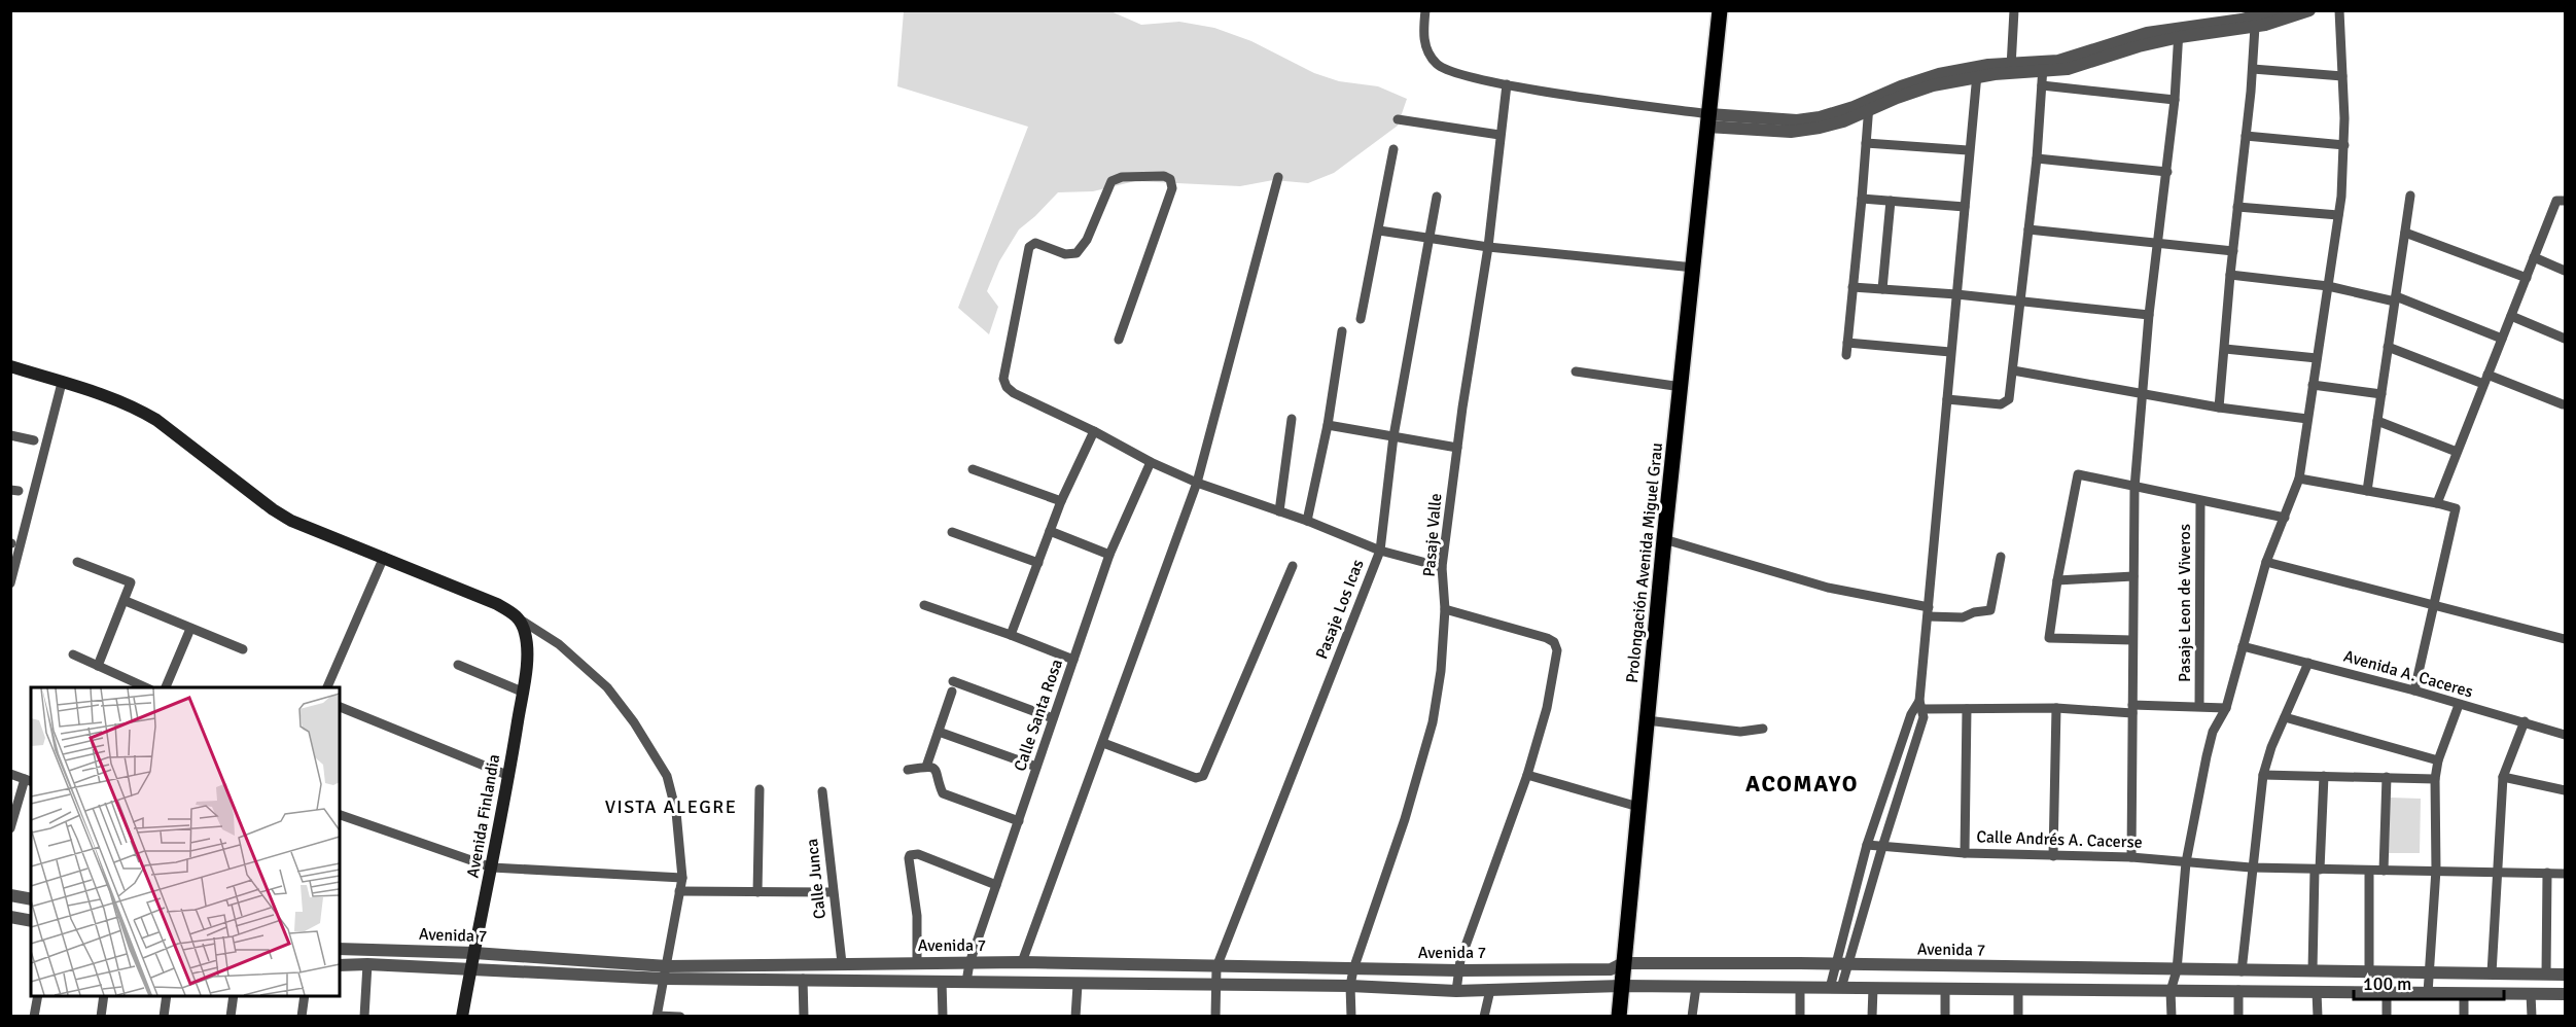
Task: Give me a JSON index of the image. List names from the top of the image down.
{
  "streets": {
    "main road": ["Prolongación Avenida Miguel Grau", "Avenida Finlandia"],
    "street": [
      "Pasaje Valle",
      "Pasaje Leon de Viveros",
      "Pasaje Los Icas",
      "Avenida A. Caceres",
      "Calle Santa Rosa",
      "Calle Andrés A. Cacerse",
      "Calle Junca",
      "Avenida 7"
    ]
  },
  "crossings": [
    ["Pasaje Valle", "Avenida 7"],
    ["Prolongación Avenida Miguel Grau", "Avenida 7"],
    ["Pasaje Los Icas", "Avenida 7"],
    ["Calle Santa Rosa", "Avenida 7"],
    ["Avenida Finlandia", "Avenida 7"],
    ["Calle Junca", "Avenida 7"]
  ],
  "districts": ["ACOMAYO", "VISTA ALEGRE"],
  "scale_bar": "100 m"
}
